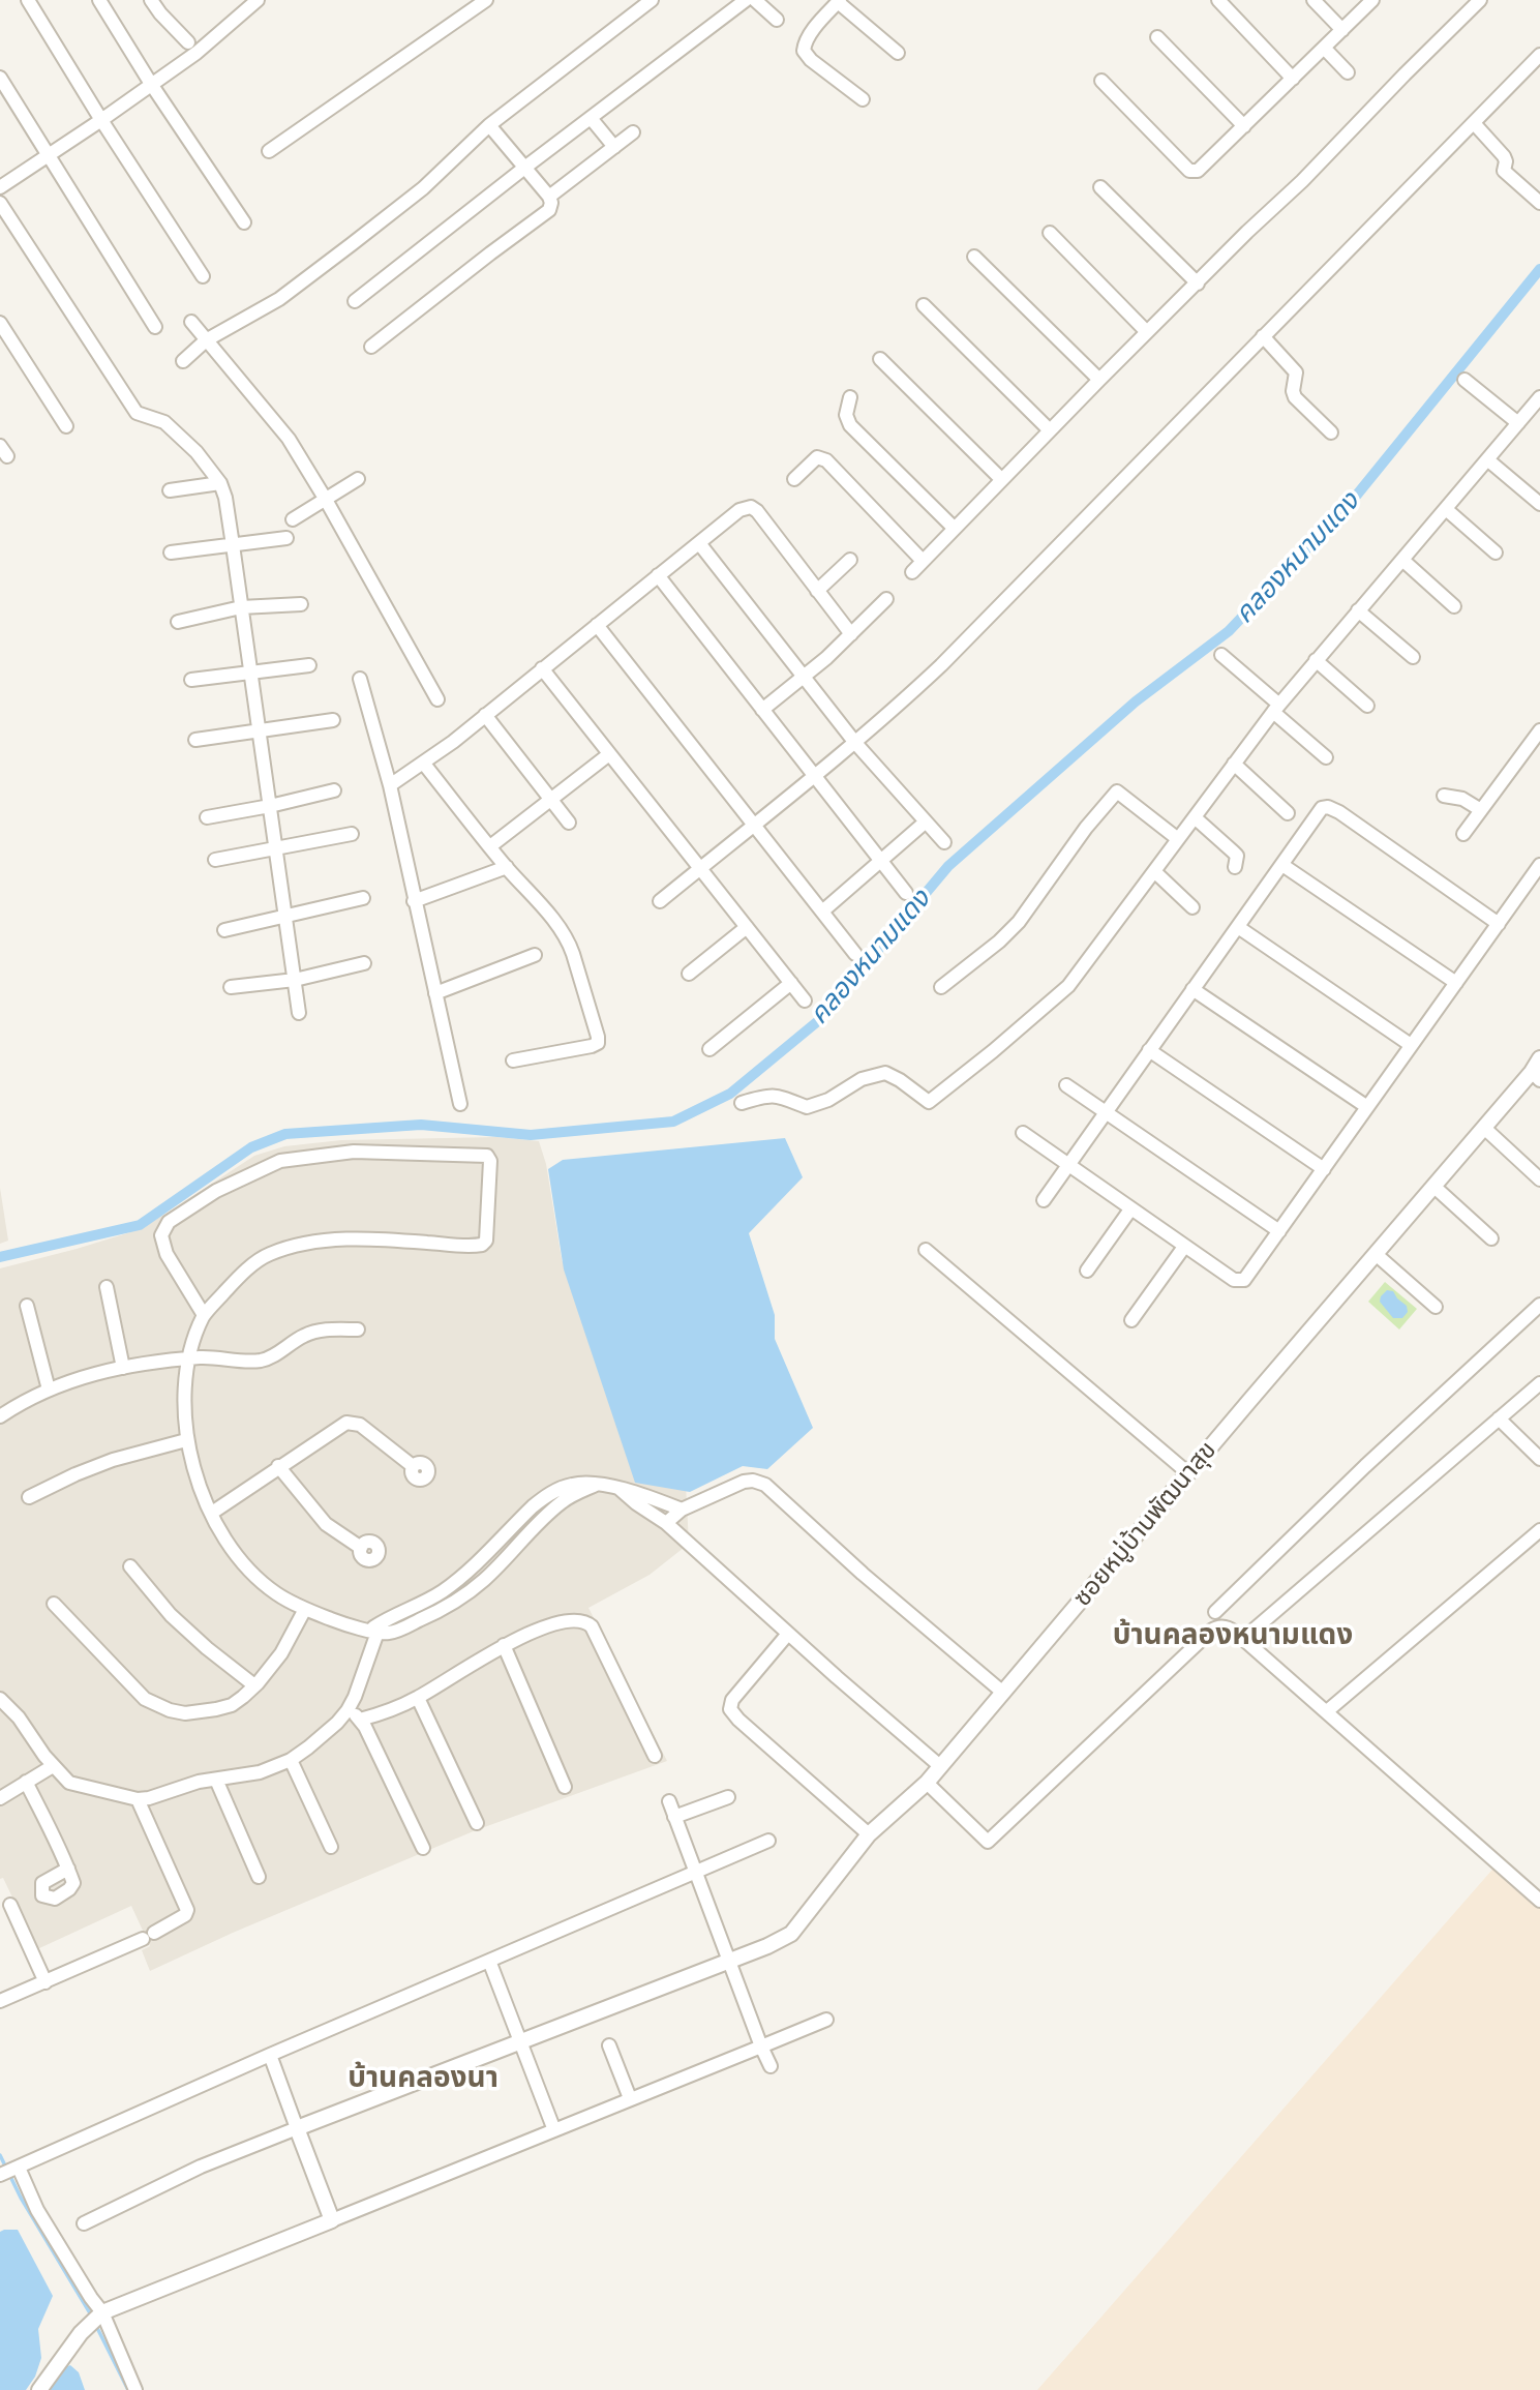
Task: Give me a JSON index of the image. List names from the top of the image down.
{
  "streets": {
    "street": ["ซอยหมู่บ้านพัฒนาสุข"]
  },
  "districts": ["บ้านคลองหนามแดง", "บ้านคลองนา"],
  "water": ["คลองหนามแดง"]
}
